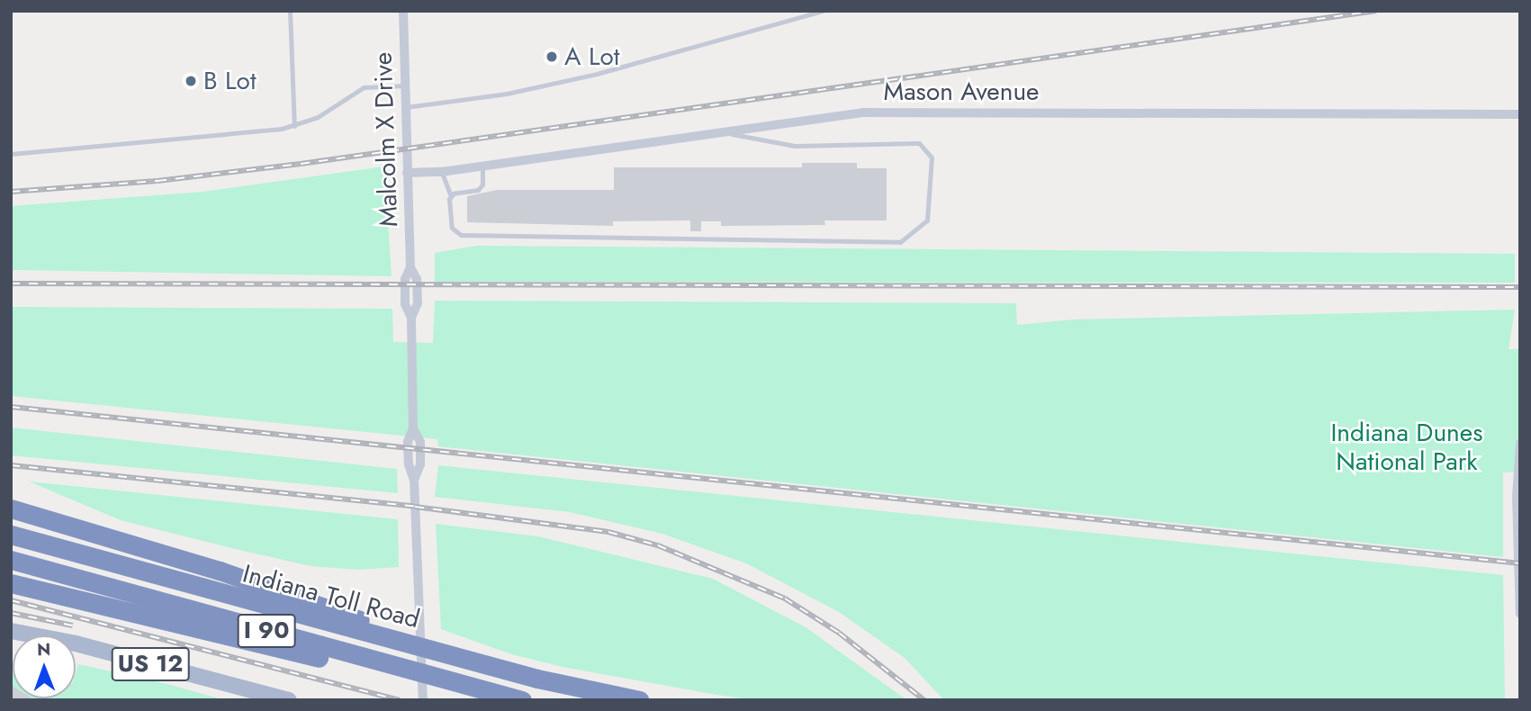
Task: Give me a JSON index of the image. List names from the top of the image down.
{
  "streets": {
    "highway": ["Indiana Toll Road", "I 90"],
    "main road": ["US 12"],
    "street": ["Mason Avenue", "Malcolm X Drive"]
  },
  "crossings": [
    ["Mason Avenue", "Malcolm X Drive"]
  ],
  "parks": ["Indiana Dunes National Park"],
  "places": ["A Lot", "B Lot"],
  "north": "top"
}
